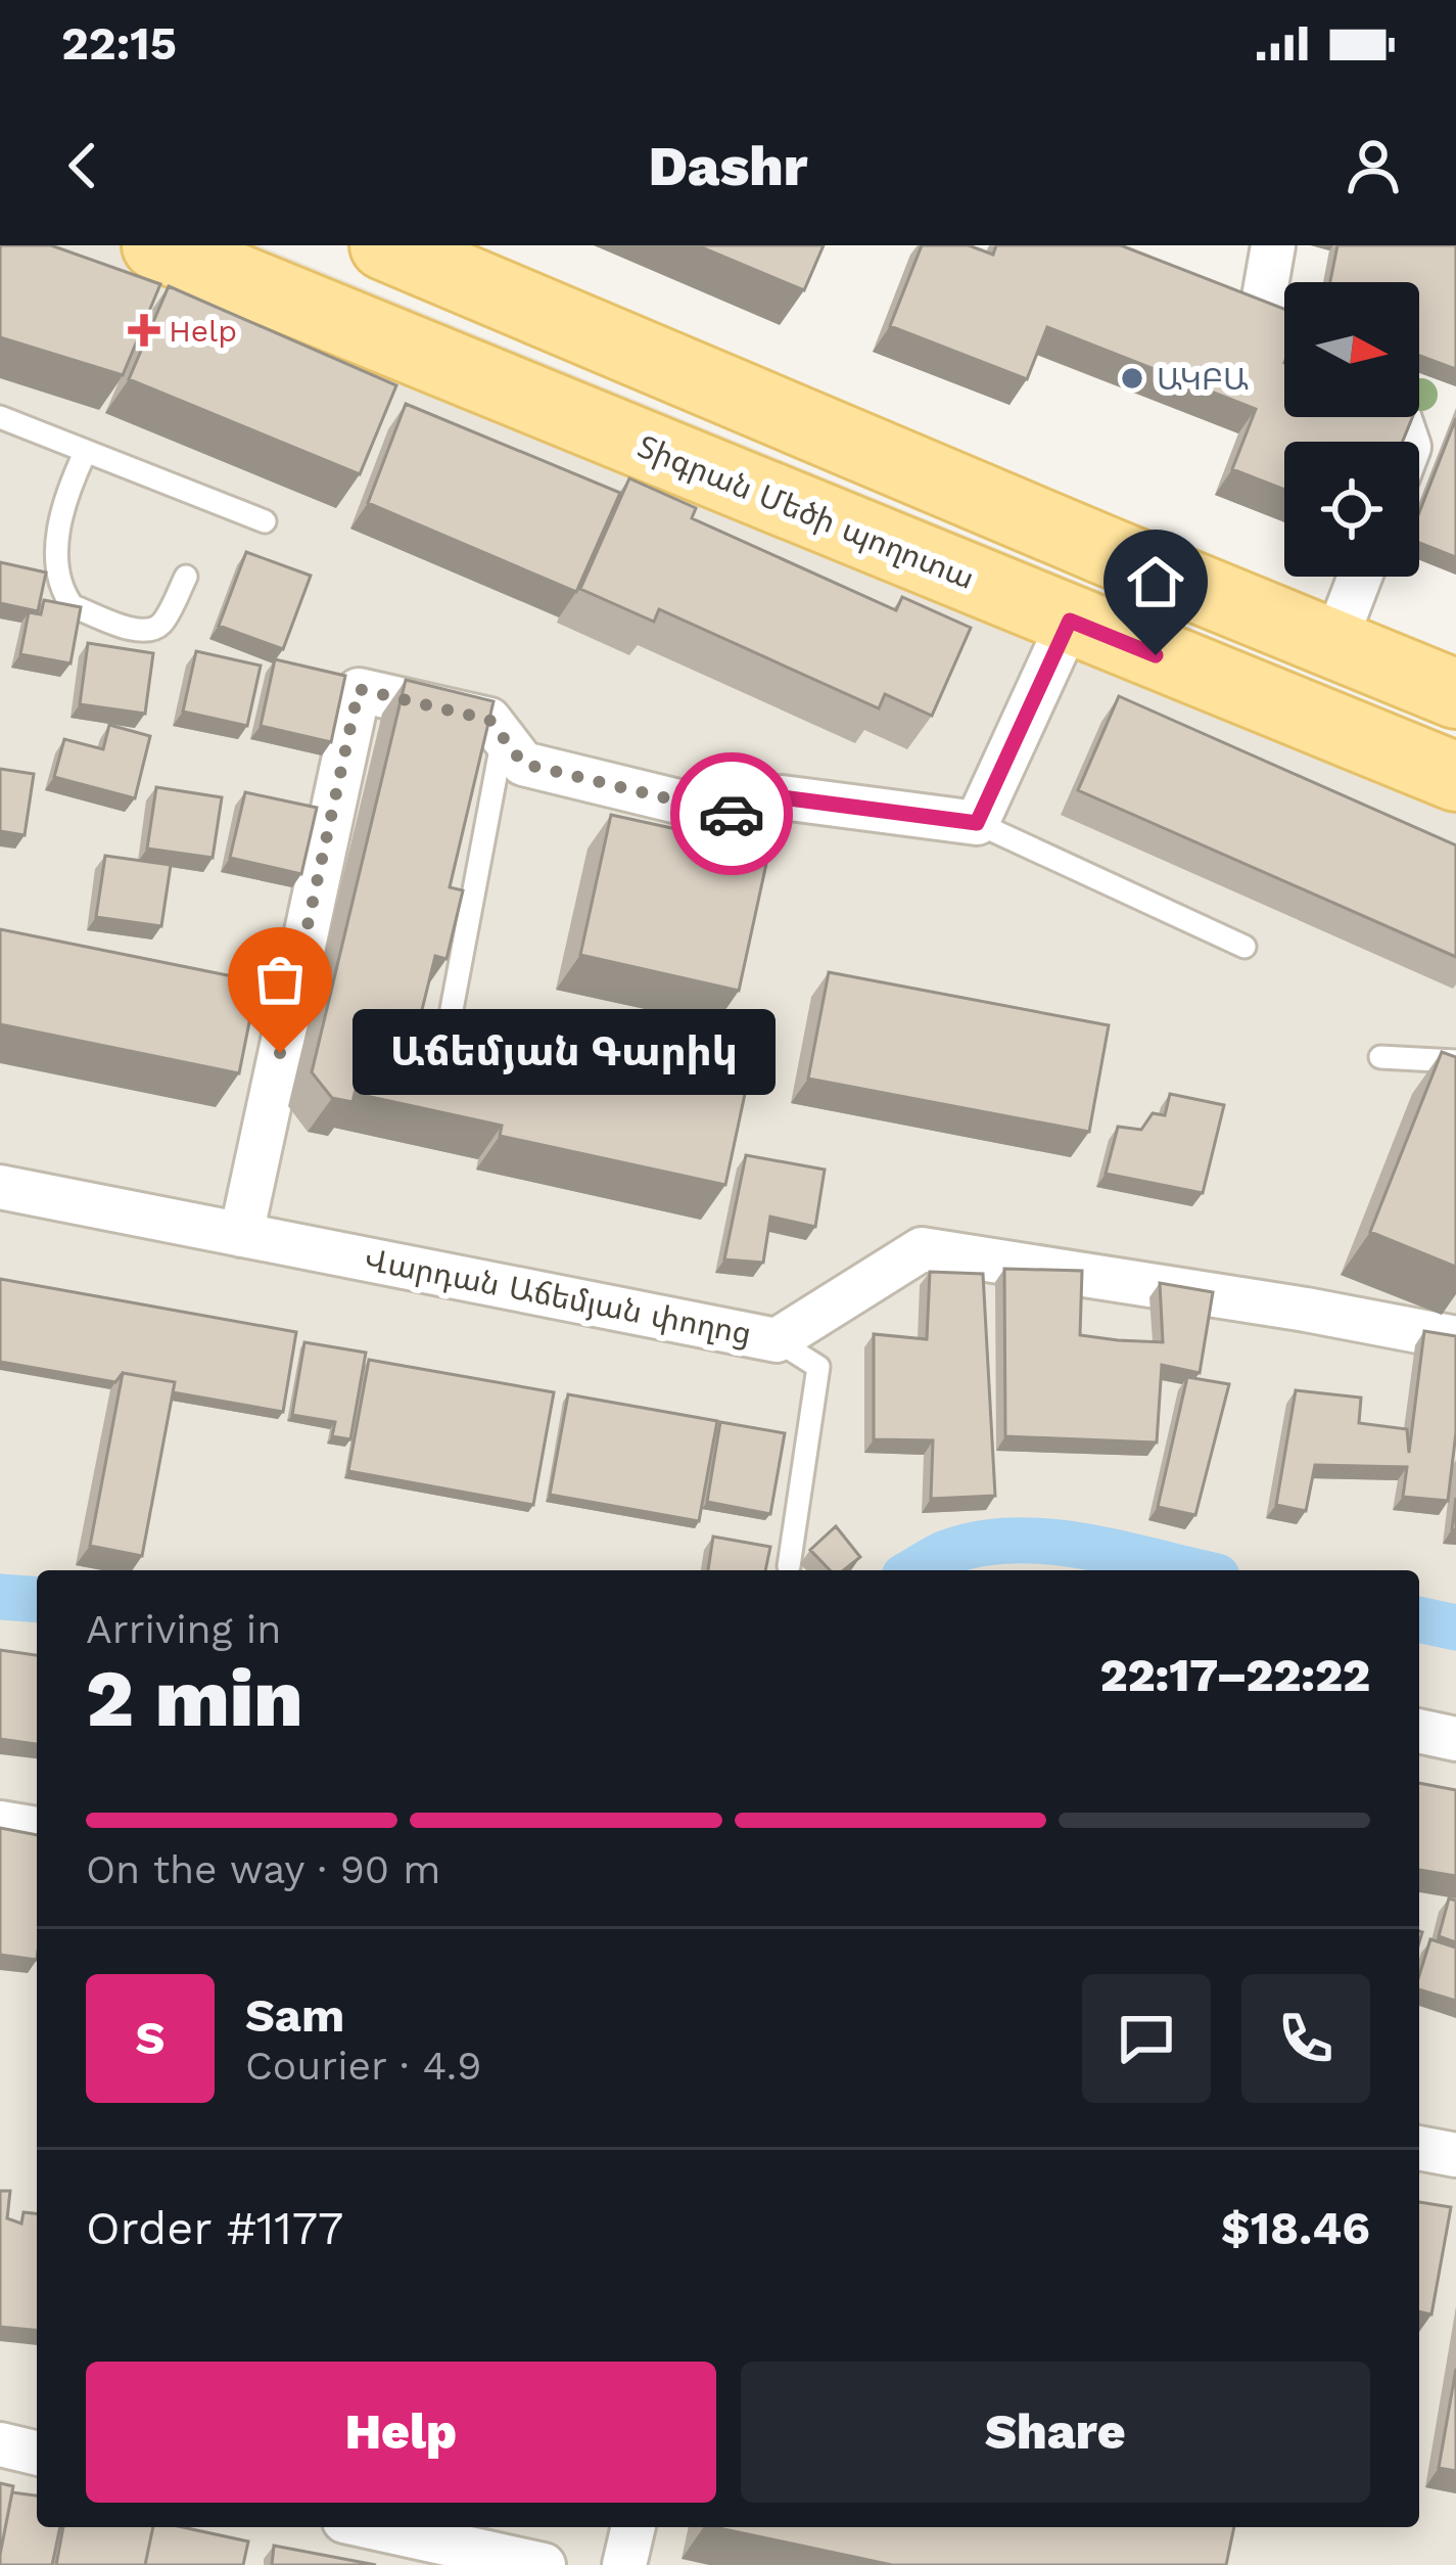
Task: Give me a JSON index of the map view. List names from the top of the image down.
{
  "streets": {
    "main road": ["Տիգրան Մեծի պողոտա"],
    "street": ["Վարդան Աճեմյան փողոց"]
  },
  "places": {
    "health": ["Help"],
    "other": ["ԱԿԲԱ", "Աճեմյան Գարիկ"]
  },
  "north": "right",
  "page": {
    "status": "22:15",
    "header": "Dashr",
    "bubble": "Աճեմյան Գարիկ",
    "heading": ["2 min", "Arriving in", "22:17–22:22"],
    "panel": [
      "Sam",
      "Courier · 4.9",
      "Order #1177",
      "$18.46"
    ],
    "bar": "On the way · 90 m",
    "round": "S",
    "buttons": ["Help", "Share"]
  }
}
